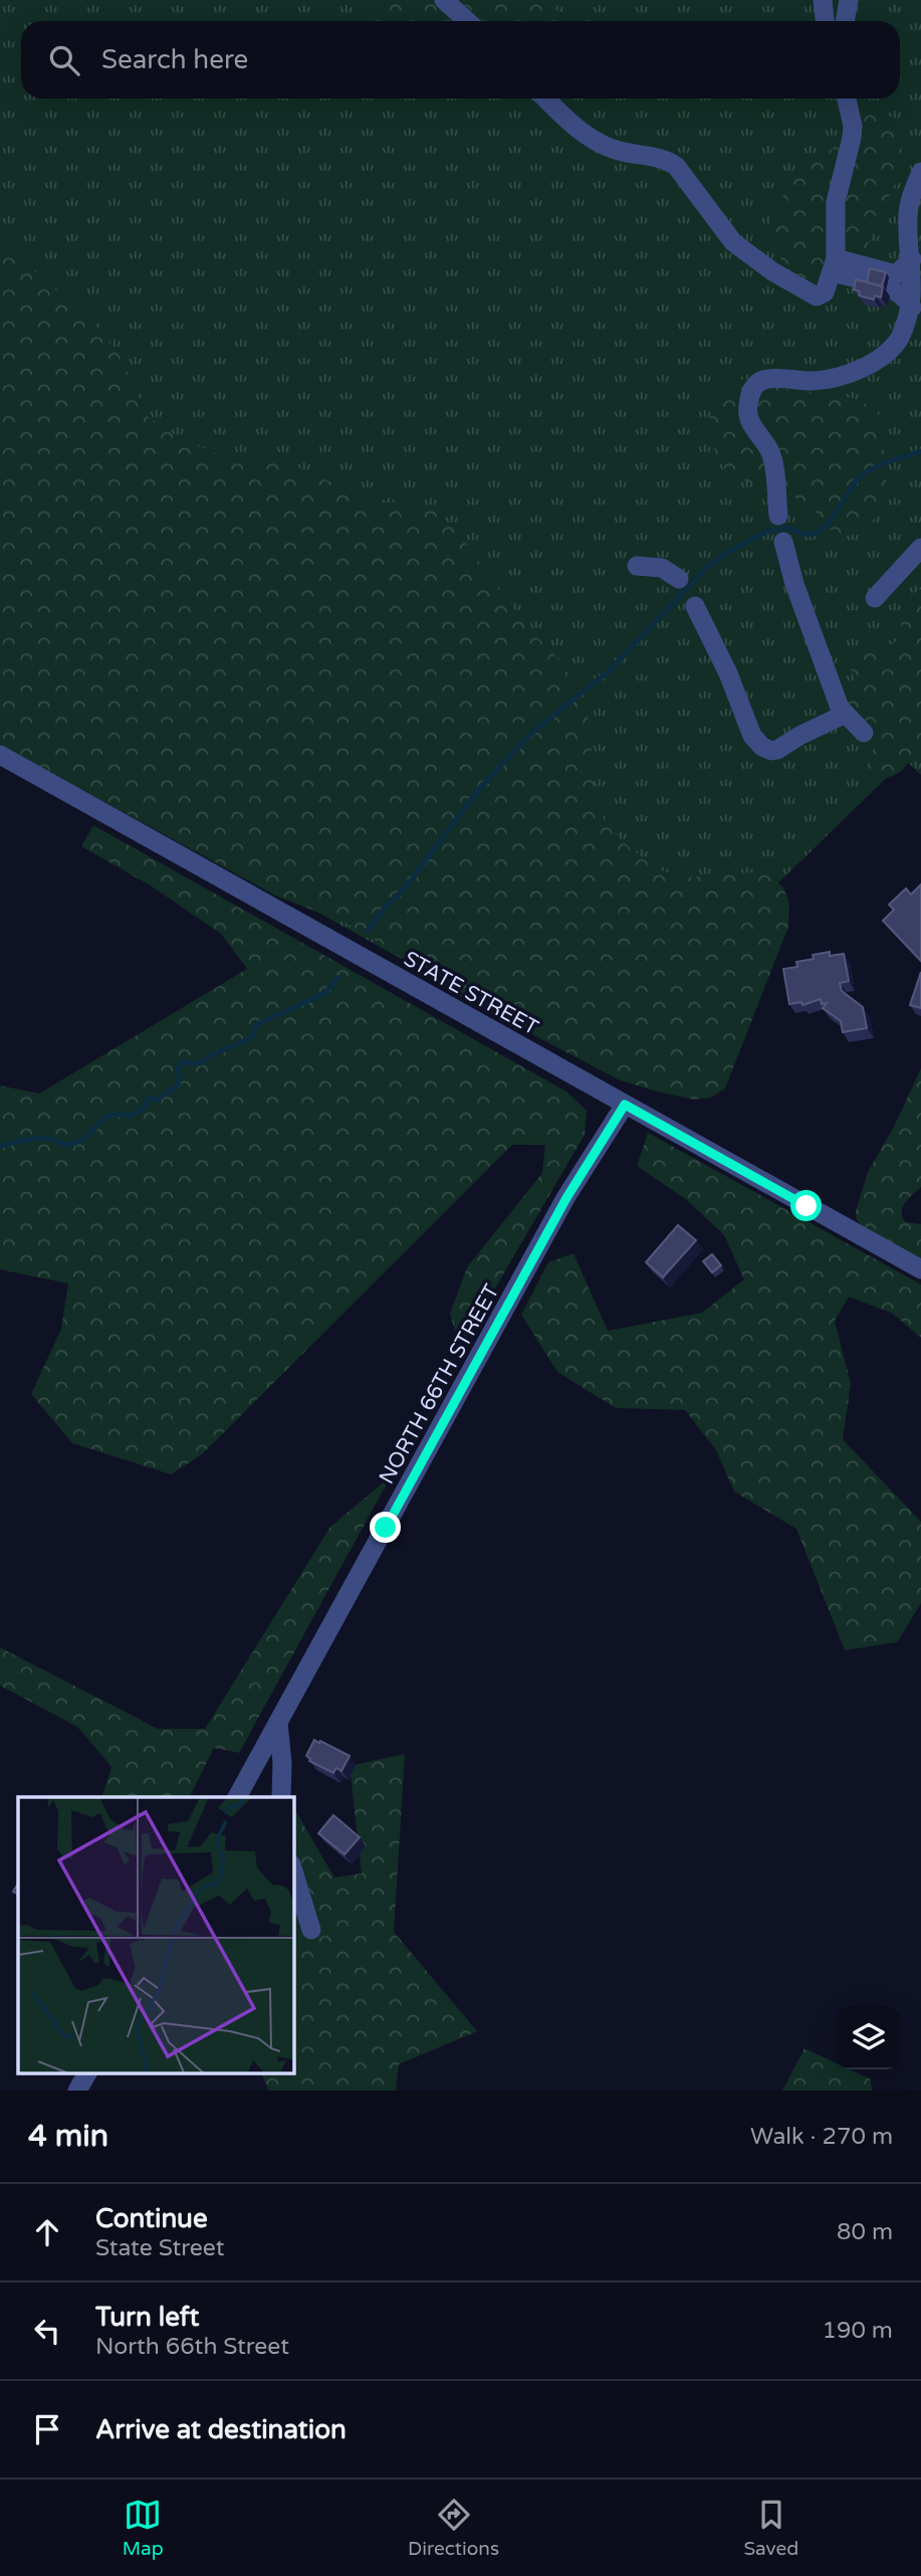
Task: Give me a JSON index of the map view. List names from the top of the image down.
{
  "streets": {
    "street": ["STATE STREET", "NORTH 66TH STREET"]
  },
  "crossings": [
    ["STATE STREET", "NORTH 66TH STREET"]
  ],
  "page": {
    "search": "Search here",
    "heading": ["4 min", "Walk · 270 m"],
    "list": [
      ["Continue", "State Street", "80 m"],
      ["Turn left", "North 66th Street", "190 m"],
      "Arrive at destination"
    ],
    "nav": ["Map", "Directions", "Saved"]
  }
}
